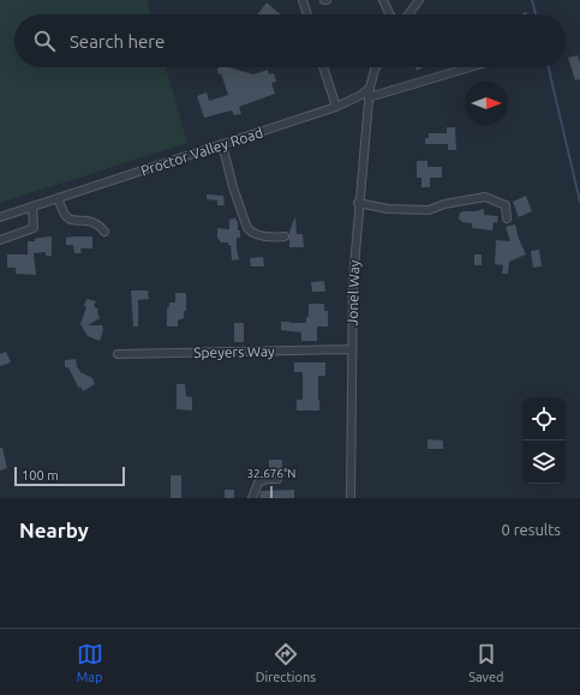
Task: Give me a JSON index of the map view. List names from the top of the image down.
{
  "streets": {
    "street": ["Proctor Valley Road", "Jonel Way", "Speyers Way"]
  },
  "crossings": [
    ["Proctor Valley Road", "Jonel Way"],
    ["Jonel Way", "Speyers Way"]
  ],
  "scale_bar": "100 m",
  "north": "right",
  "page": {
    "search": "Search here",
    "scale": "100 m",
    "heading": ["Nearby", "0 results"],
    "nav": ["Map", "Directions", "Saved"]
  },
  "coordinates": ["32.676°N"]
}
